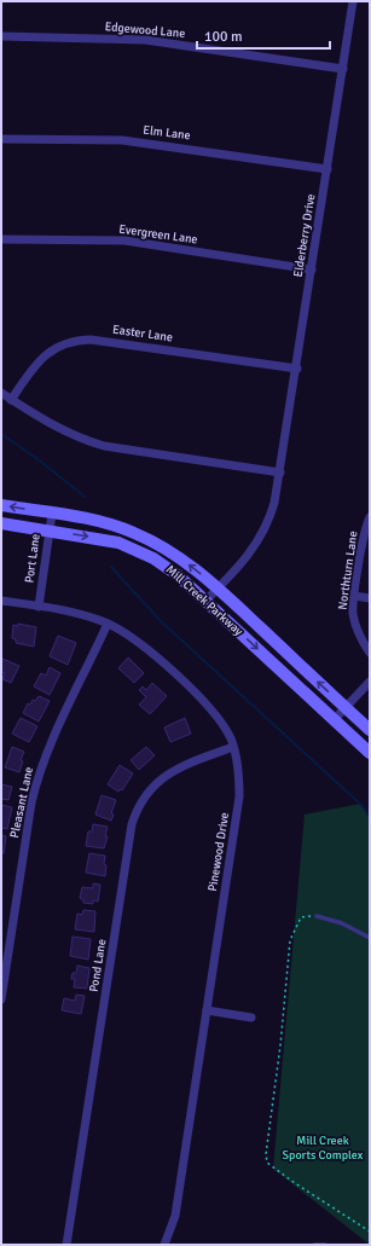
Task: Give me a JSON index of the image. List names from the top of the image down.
{
  "streets": {
    "main road": ["Mill Creek Parkway"],
    "street": [
      "Edgewood Lane",
      "Elm Lane",
      "Evergreen Lane",
      "Elderberry Drive",
      "Easter Lane",
      "Port Lane",
      "Northturn Lane",
      "Pleasant Lane",
      "Pinewood Drive",
      "Pond Lane"
    ]
  },
  "crossings": [
    ["Edgewood Lane", "Elderberry Drive"],
    ["Elm Lane", "Elderberry Drive"],
    ["Evergreen Lane", "Elderberry Drive"],
    ["Elderberry Drive", "Easter Lane"],
    ["Elderberry Drive", "Mill Creek Parkway"],
    ["Port Lane", "Mill Creek Parkway"],
    ["Port Lane", "Pinewood Drive"],
    ["Pleasant Lane", "Pinewood Drive"],
    ["Pinewood Drive", "Pond Lane"]
  ],
  "parks": ["Mill Creek Sports Complex"],
  "scale_bar": "100 m"
}
